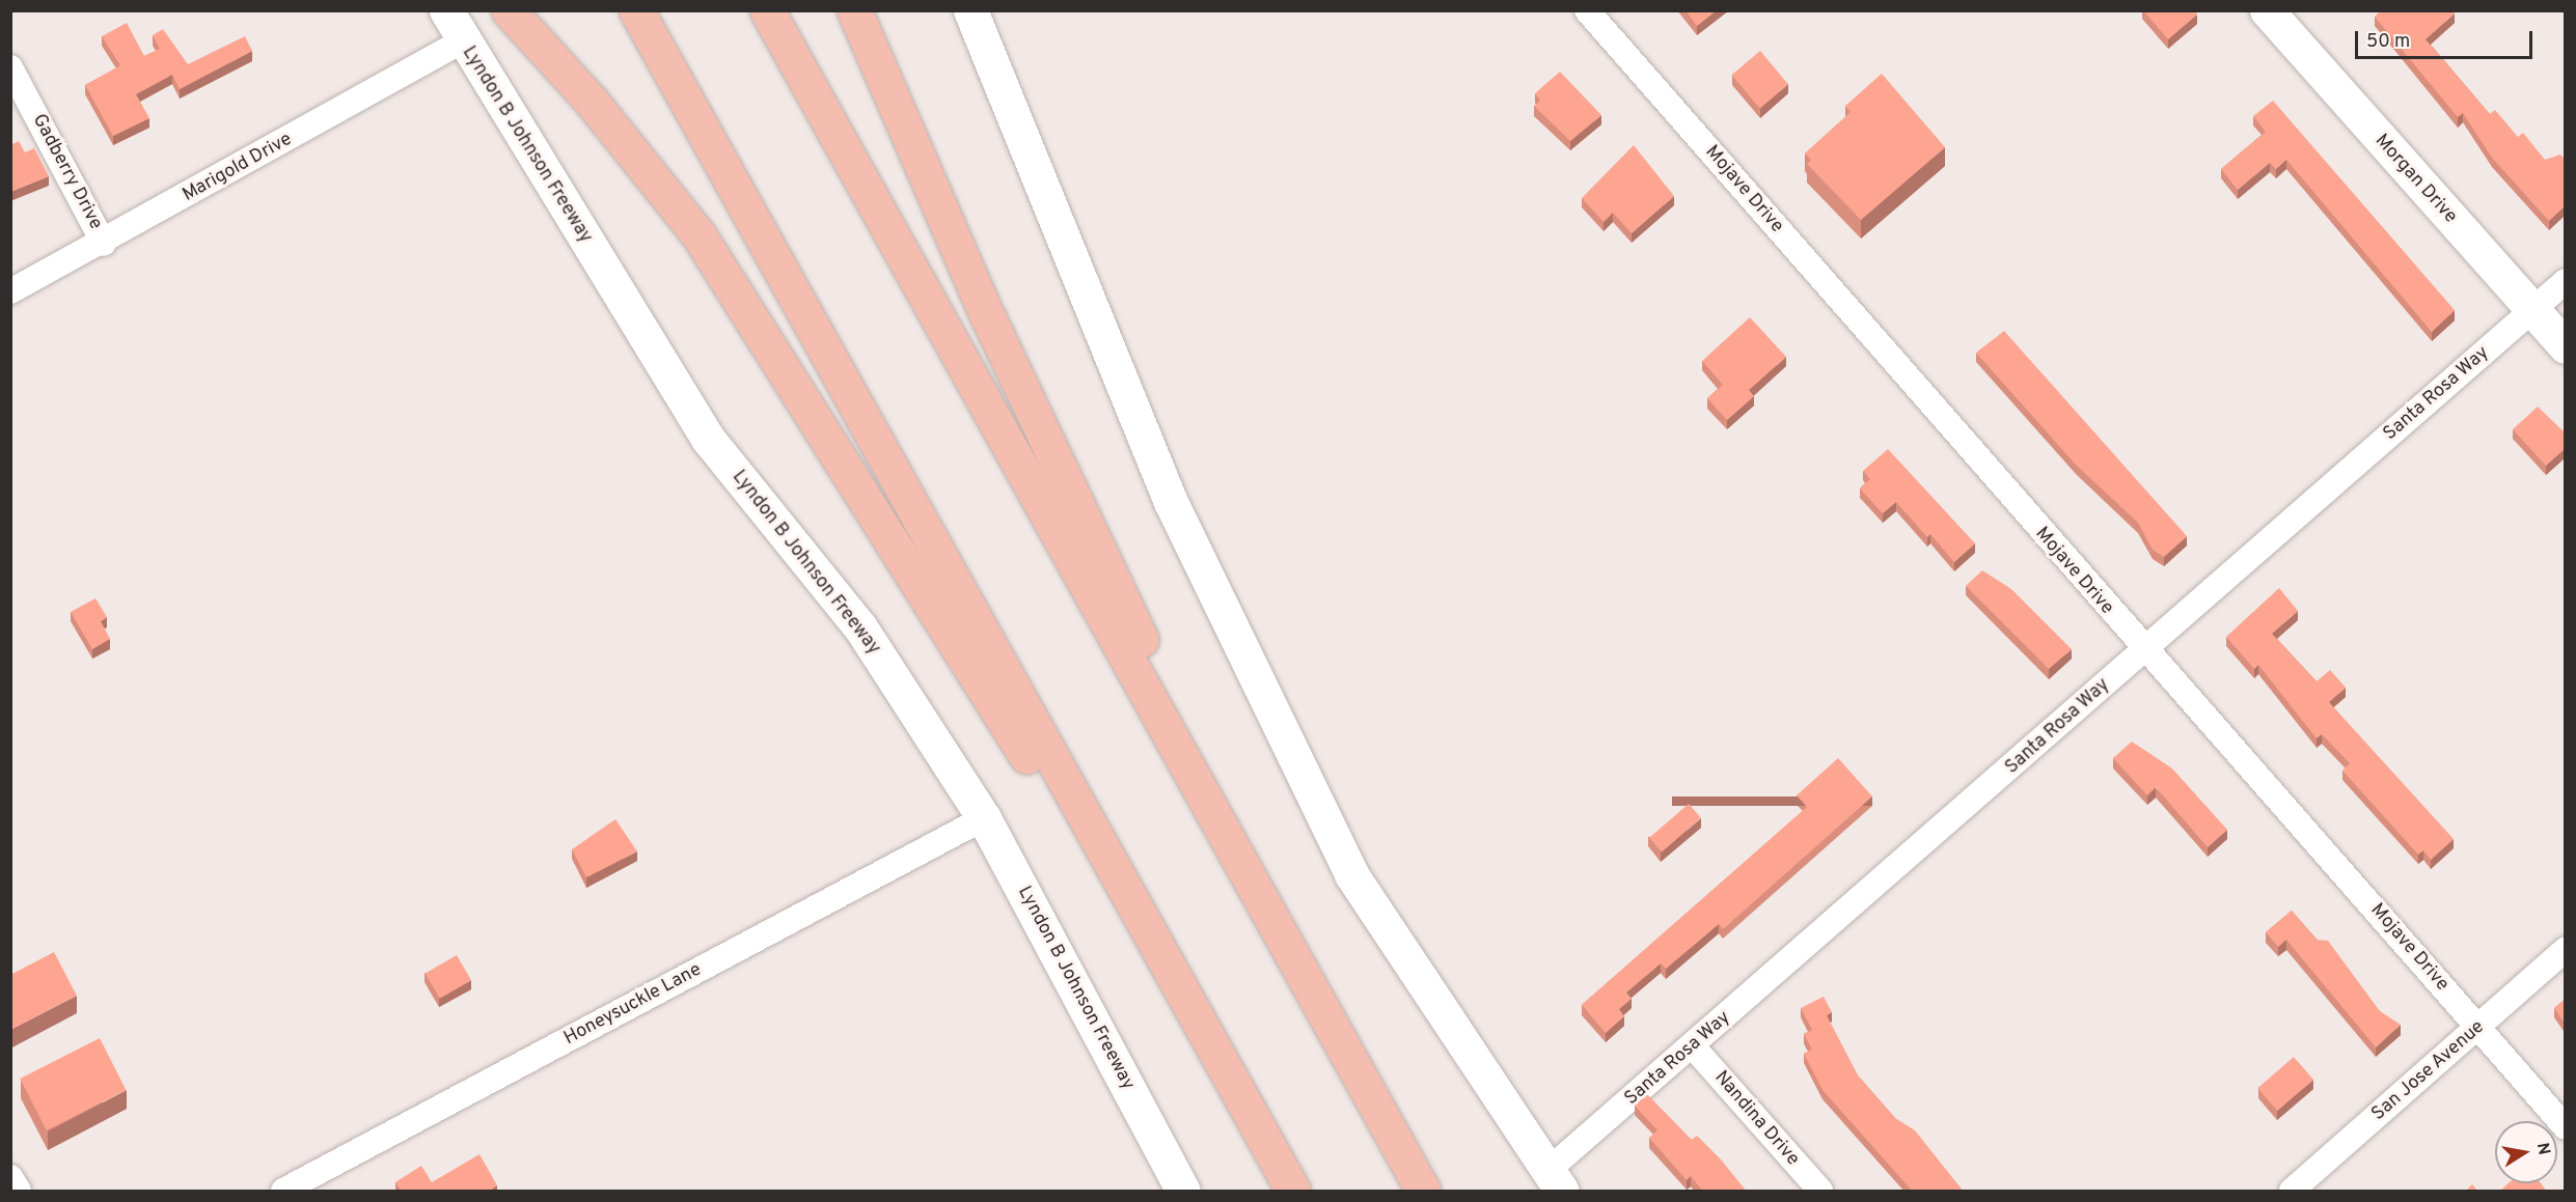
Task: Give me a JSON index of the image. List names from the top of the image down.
{
  "streets": {
    "main road": ["Lyndon B Johnson Freeway", "Morgan Drive"],
    "street": [
      "Marigold Drive",
      "Gadberry Drive",
      "Mojave Drive",
      "Santa Rosa Way",
      "Honeysuckle Lane",
      "San Jose Avenue",
      "Nandina Drive"
    ]
  },
  "crossings": [
    ["Lyndon B Johnson Freeway", "Marigold Drive"],
    ["Lyndon B Johnson Freeway", "Honeysuckle Lane"],
    ["Marigold Drive", "Gadberry Drive"],
    ["Morgan Drive", "Santa Rosa Way"],
    ["Mojave Drive", "Santa Rosa Way"],
    ["Mojave Drive", "San Jose Avenue"],
    ["Santa Rosa Way", "Nandina Drive"]
  ],
  "scale_bar": "50 m",
  "north": "right"
}
